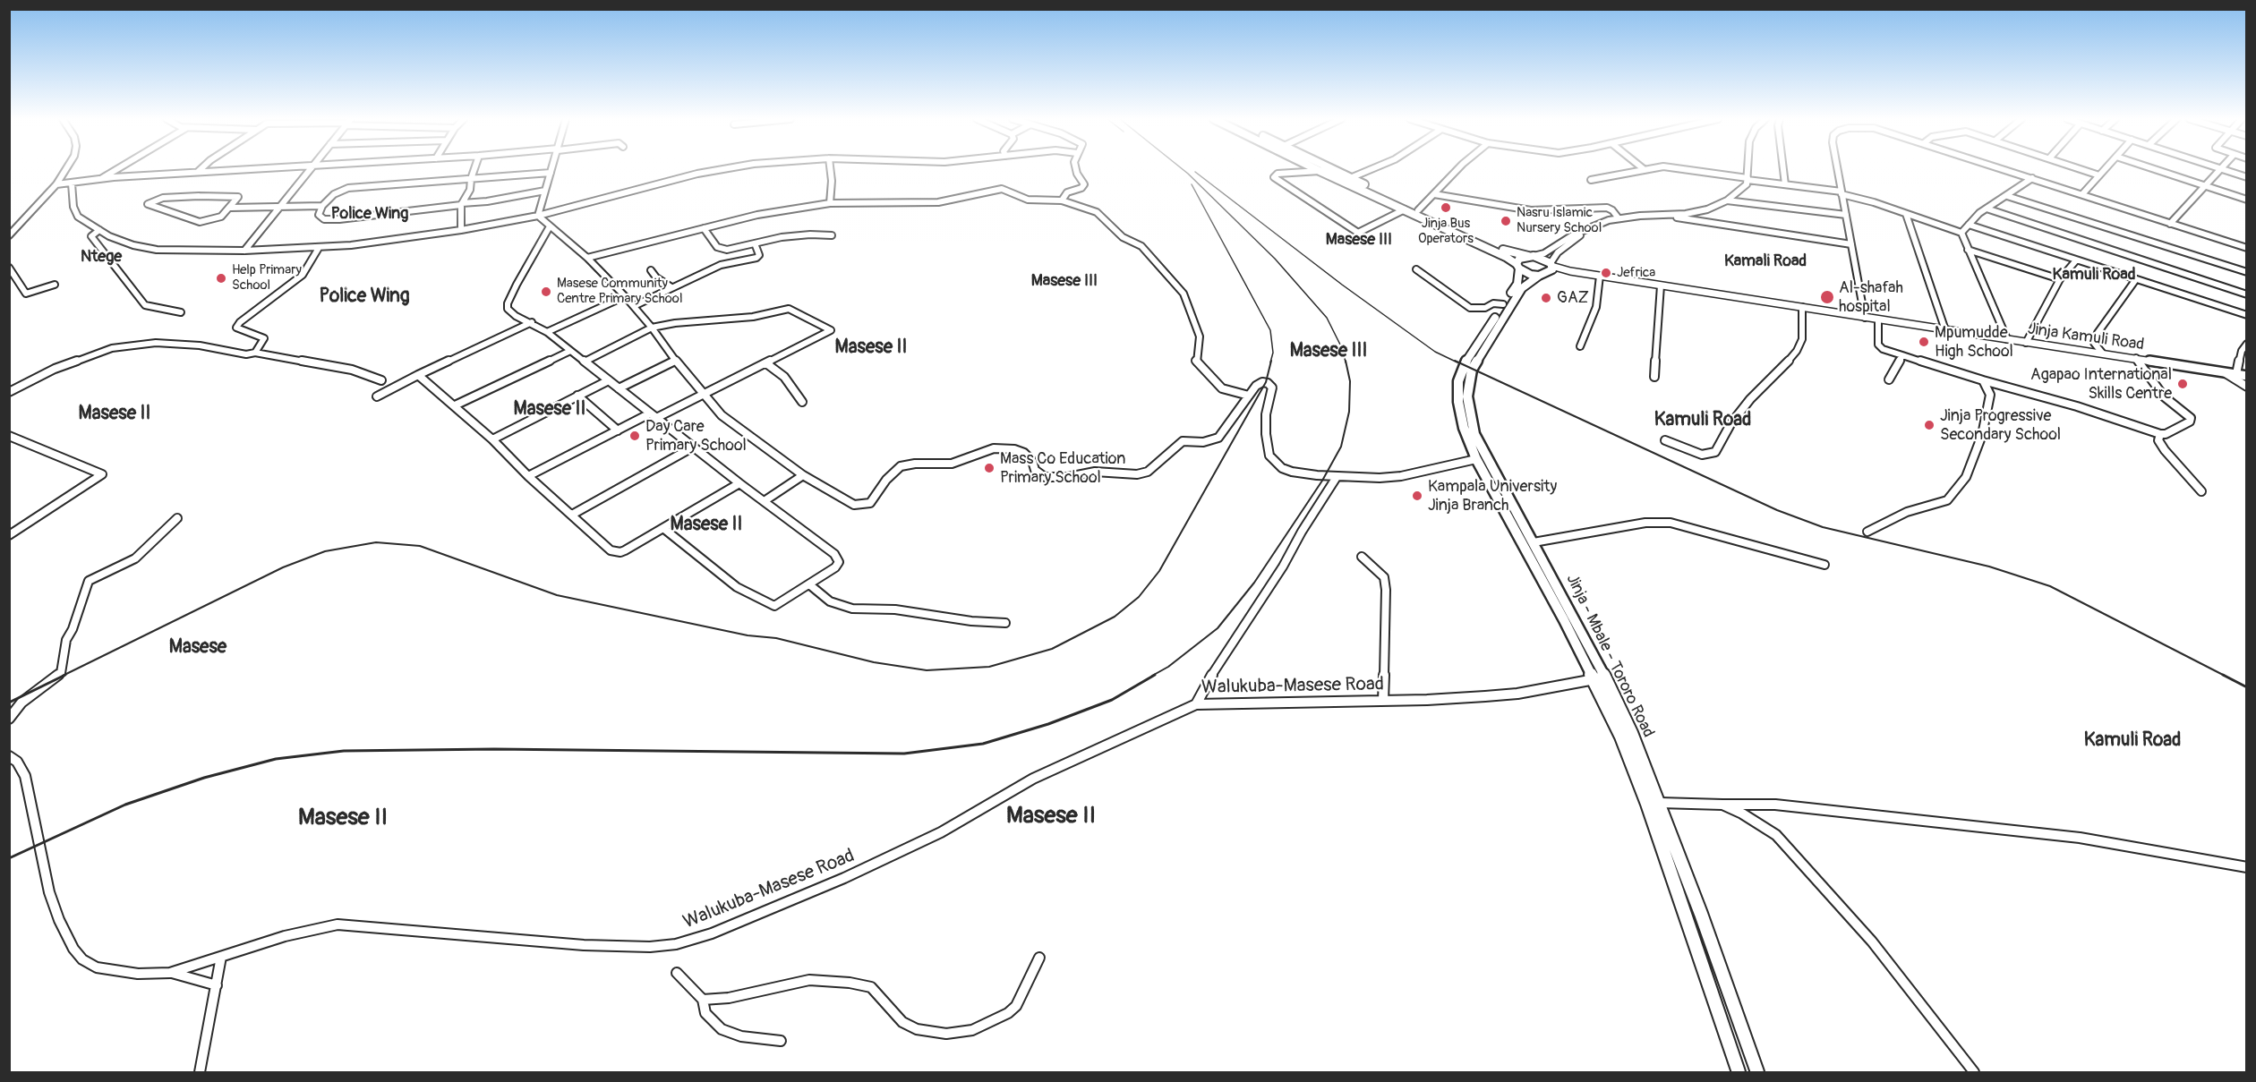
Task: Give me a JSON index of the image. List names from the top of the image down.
{
  "streets": {
    "highway": ["Jinja - Mbale - Tororo Road"],
    "main road": ["Jinja Kamuli Road"],
    "street": ["Walukuba-Masese Road"]
  },
  "crossings": [
    ["Jinja - Mbale - Tororo Road", "Walukuba-Masese Road"]
  ],
  "districts": [
    "Police Wing",
    "Masese III",
    "Ntege",
    "Kamali Road",
    "Kamuli Road",
    "Masese III",
    "Police Wing",
    "Masese II",
    "Masese III",
    "Masese II",
    "Masese II",
    "Kamuli Road",
    "Masese II",
    "Masese",
    "Kamuli Road",
    "Masese II",
    "Masese II"
  ],
  "places": [
    "Jinja Bus Operators",
    "Nasru Islamic Nursery School",
    "Jefrica",
    "Help Primary School",
    "Masese Community Centre Primary School",
    "Al-shafah hospital",
    "GAZ",
    "Mpumudde High School",
    "Agapao International Skills Centre",
    "Jinja Progressive Secondary School",
    "Day Care Primary School",
    "Mass Co Education Primary School",
    "Kampala University Jinja Branch"
  ]
}
